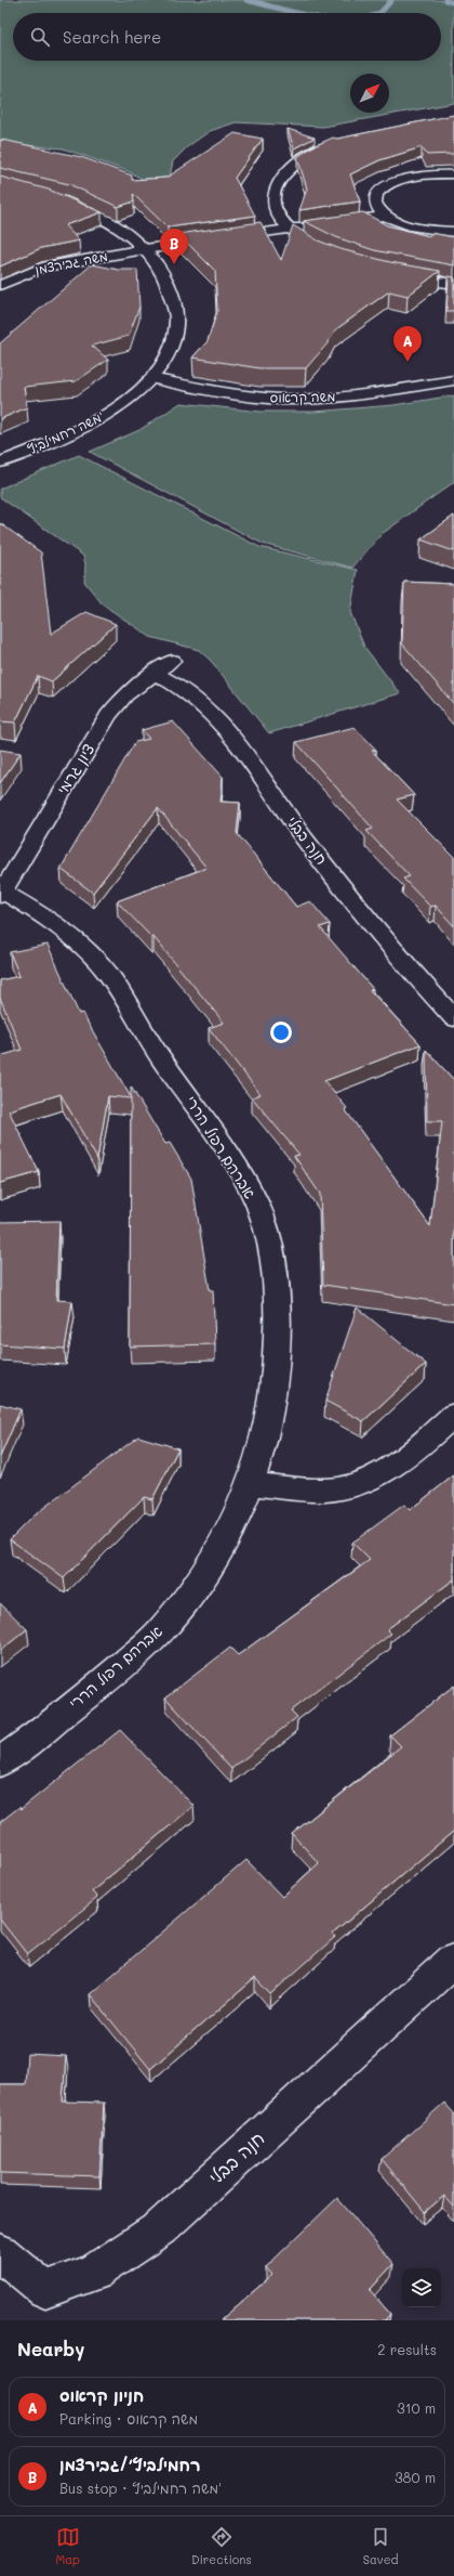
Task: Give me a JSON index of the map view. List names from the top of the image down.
{
  "streets": {
    "street": [
      "משה גבירצמן",
      "משה קראוס",
      "משה רחמילביץ'",
      "ציון גרמי",
      "חנה בבלי",
      "אברהם רפול הררי"
    ]
  },
  "crossings": [
    ["משה גבירצמן", "משה רחמילביץ'"],
    ["משה קראוס", "משה רחמילביץ'"],
    ["ציון גרמי", "חנה בבלי"],
    ["ציון גרמי", "אברהם רפול הררי"]
  ],
  "north": "top right",
  "page": {
    "search": "Search here",
    "pins": ["B", "A"],
    "heading": ["Nearby", "2 results"],
    "list": [
      {
        "mark": "A",
        "name": "חניון קראוס",
        "note": "Parking · משה קראוס",
        "value": "310 m"
      },
      {
        "mark": "B",
        "name": "רחמילביץ׳/גבירצמן",
        "note": "Bus stop · משה רחמילביץ'",
        "value": "380 m"
      }
    ],
    "nav": ["Map", "Directions", "Saved"]
  }
}
